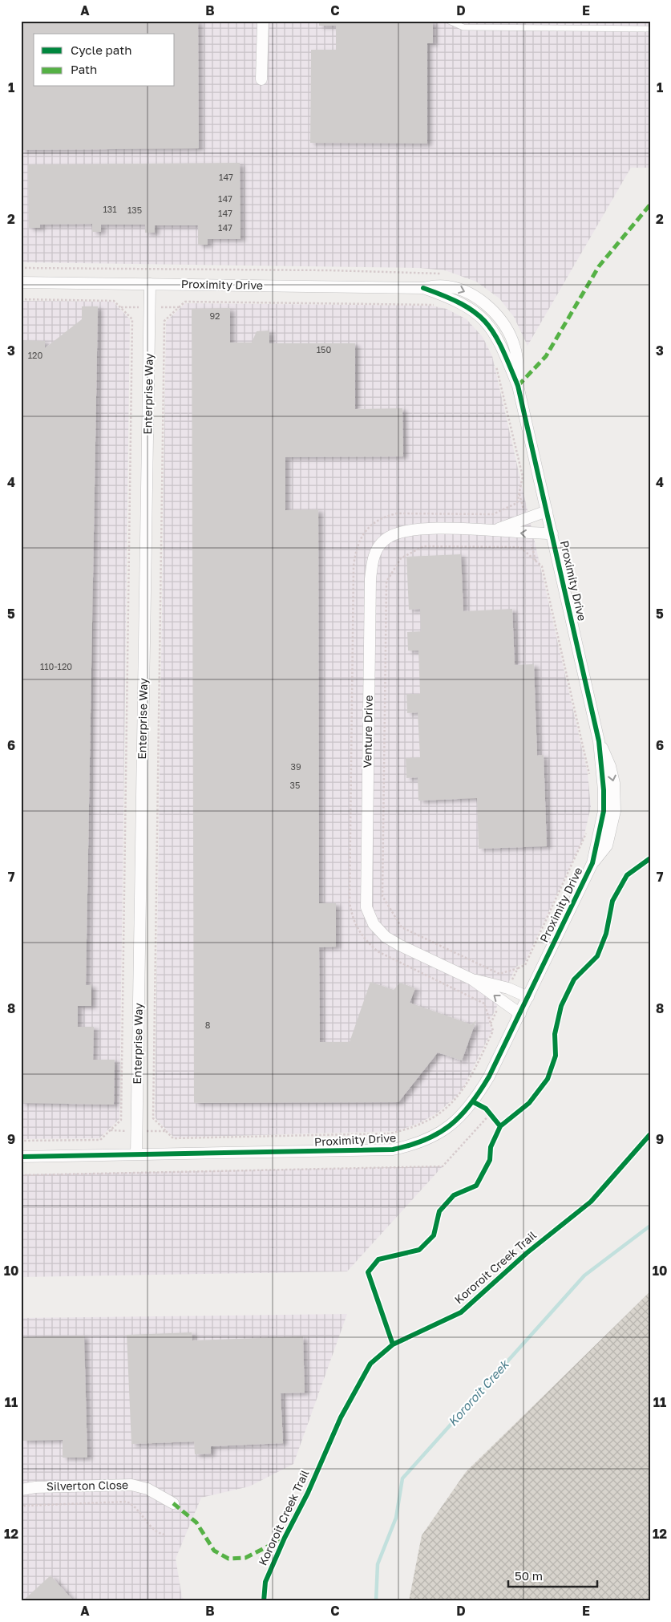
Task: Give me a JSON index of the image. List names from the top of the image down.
{
  "streets": {
    "street": [
      "Proximity Drive",
      "Enterprise Way",
      "Venture Drive",
      "Silverton Close"
    ],
    "cycle path": ["Kororoit Creek Trail"]
  },
  "crossings": [
    ["Proximity Drive", "Enterprise Way"],
    ["Proximity Drive", "Venture Drive"]
  ],
  "water": ["Kororoit Creek"],
  "house_numbers": [
    "147",
    "147",
    "131",
    "135",
    "147",
    "147",
    "92",
    "150",
    "120",
    "110-120",
    "39",
    "35",
    "8"
  ],
  "legend": ["Cycle path", "Path"],
  "scale_bar": "50 m",
  "grid": {
    "columns": [
      "A",
      "B",
      "C",
      "D",
      "E"
    ],
    "rows": [
      "1",
      "2",
      "3",
      "4",
      "5",
      "6",
      "7",
      "8",
      "9",
      "10",
      "11",
      "12"
    ]
  }
}
